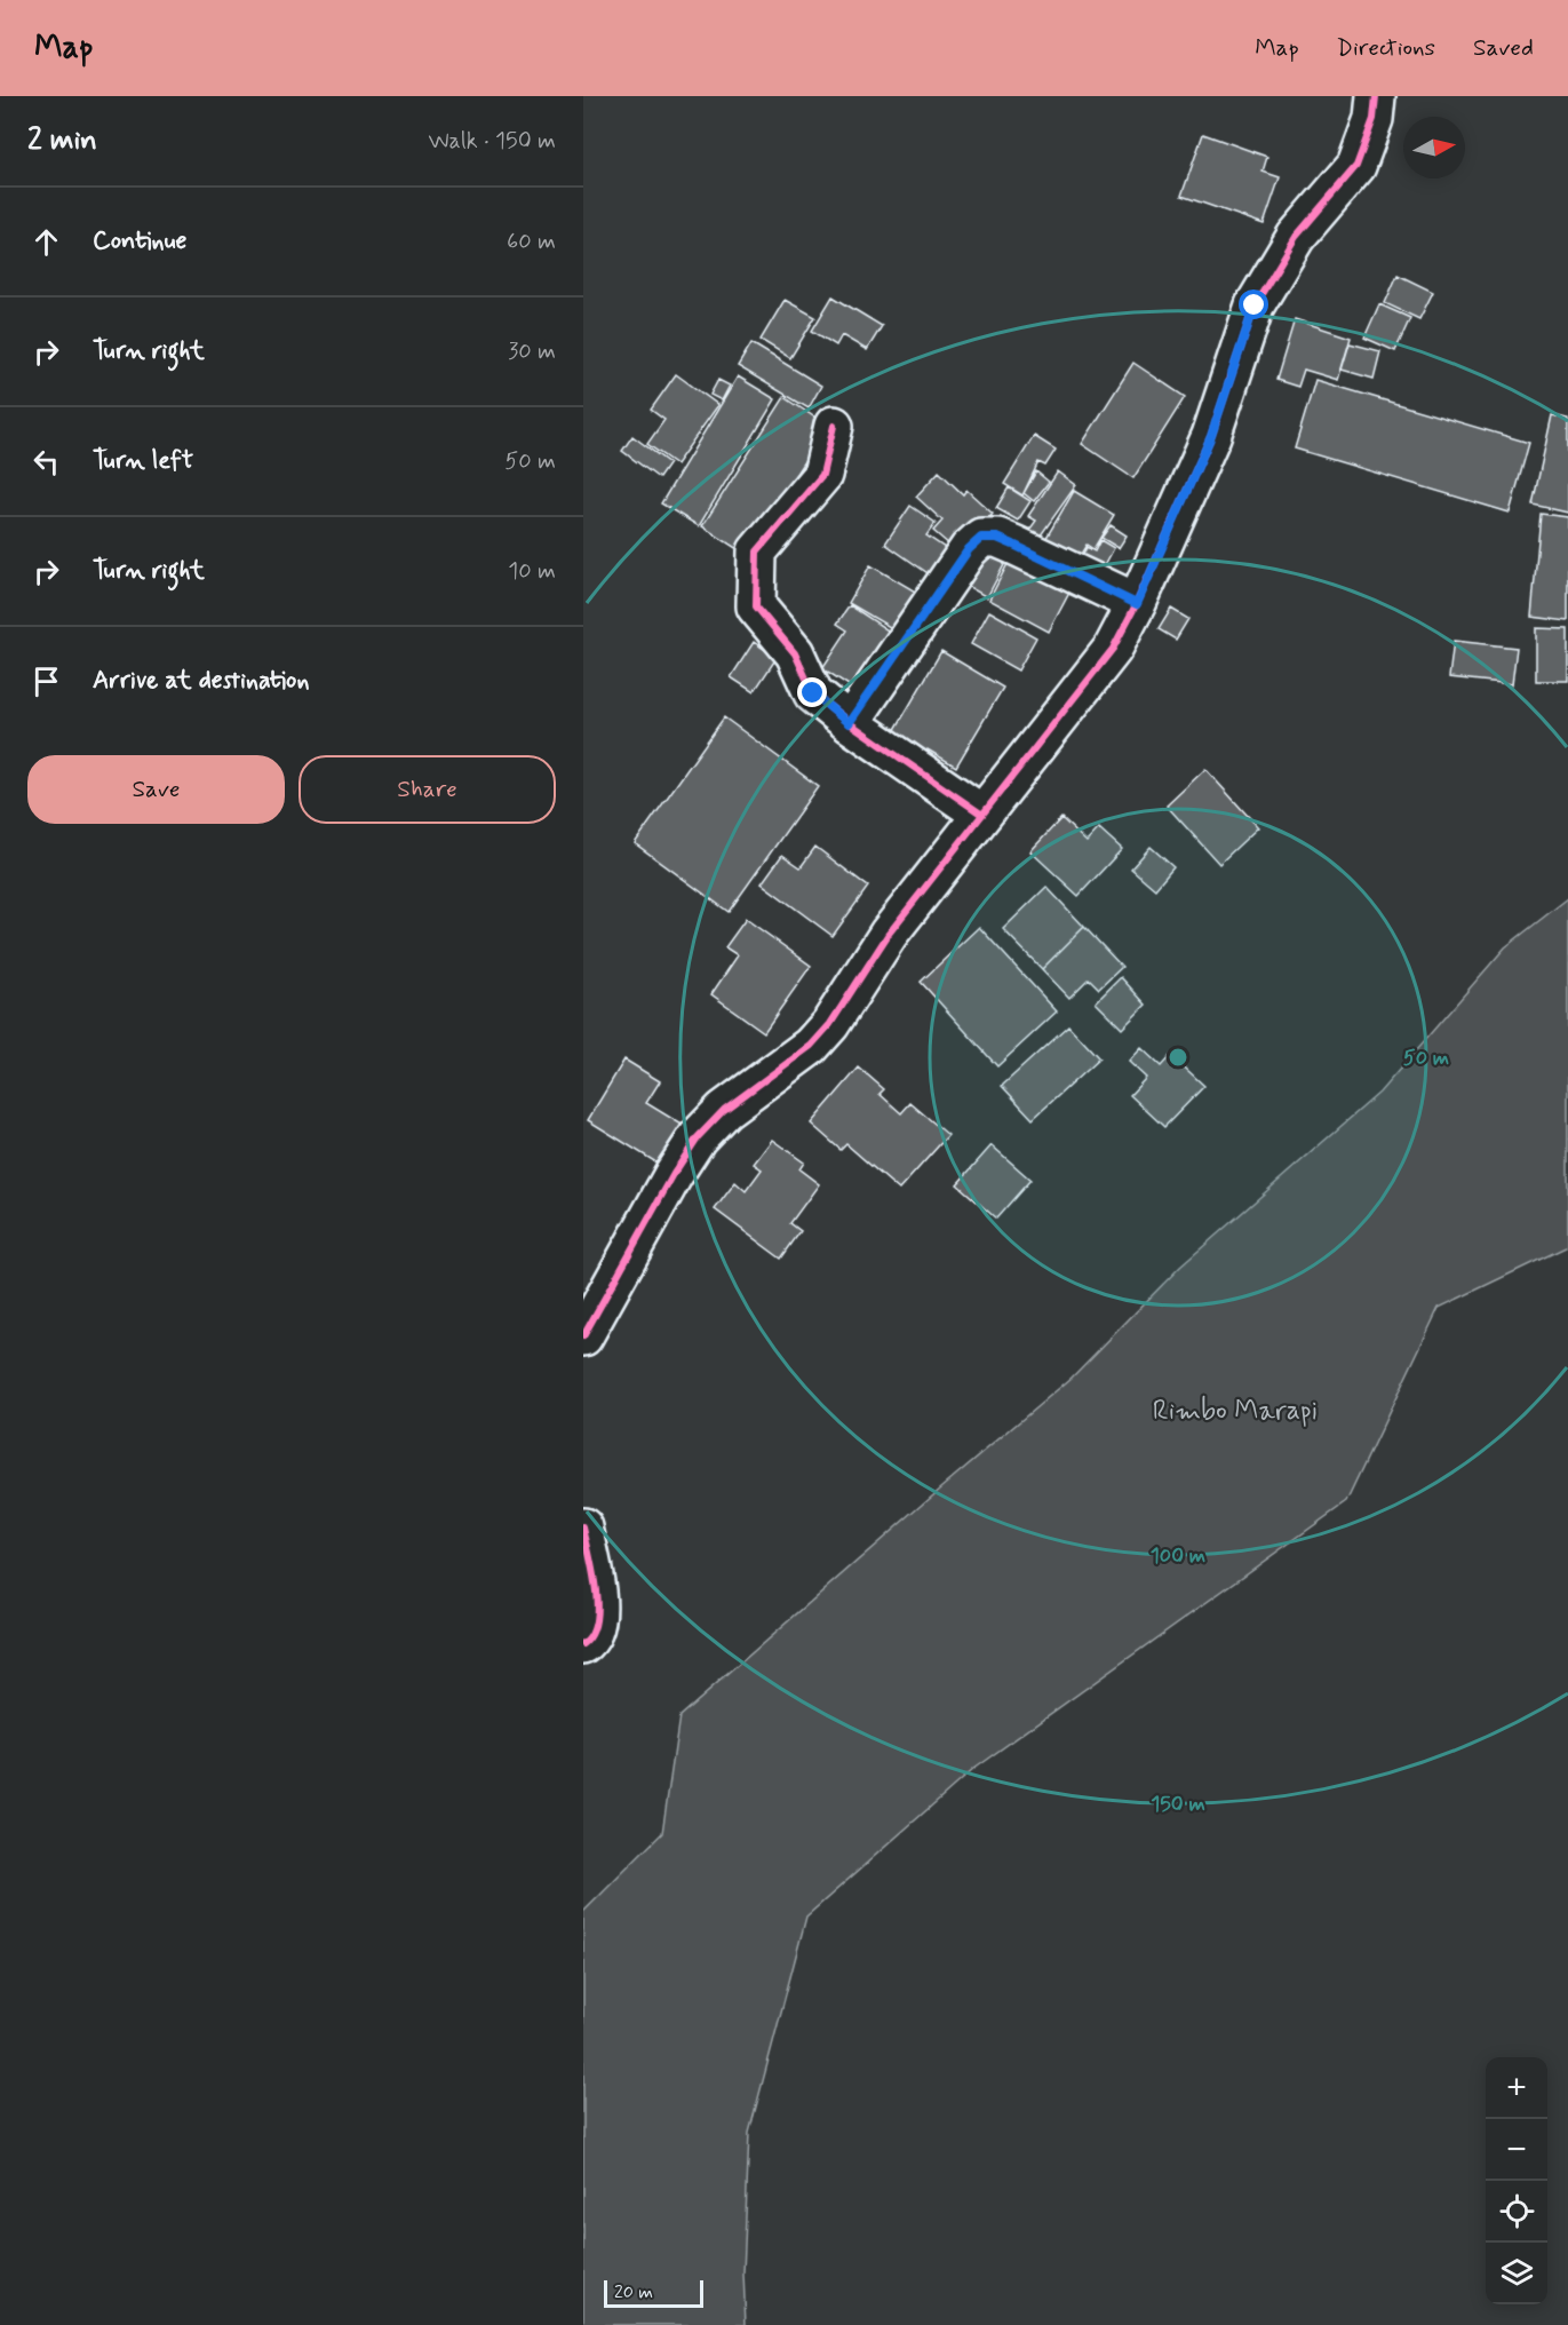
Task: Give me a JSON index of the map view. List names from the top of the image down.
{
  "parks": ["Rimbo Marapi"],
  "scale_bar": "20 m",
  "north": "right",
  "page": {
    "header": "Map",
    "nav": ["Map", "Directions", "Saved"],
    "heading": ["2 min", "Walk · 150 m"],
    "list": [
      ["Continue", "60 m"],
      ["Turn right", "30 m"],
      ["Turn left", "50 m"],
      ["Turn right", "10 m"],
      "Arrive at destination"
    ],
    "buttons": ["Save", "Share"],
    "map_buttons": ["+", "−"],
    "scale": "20 m"
  },
  "rings": ["50 m", "100 m", "150 m"]
}
